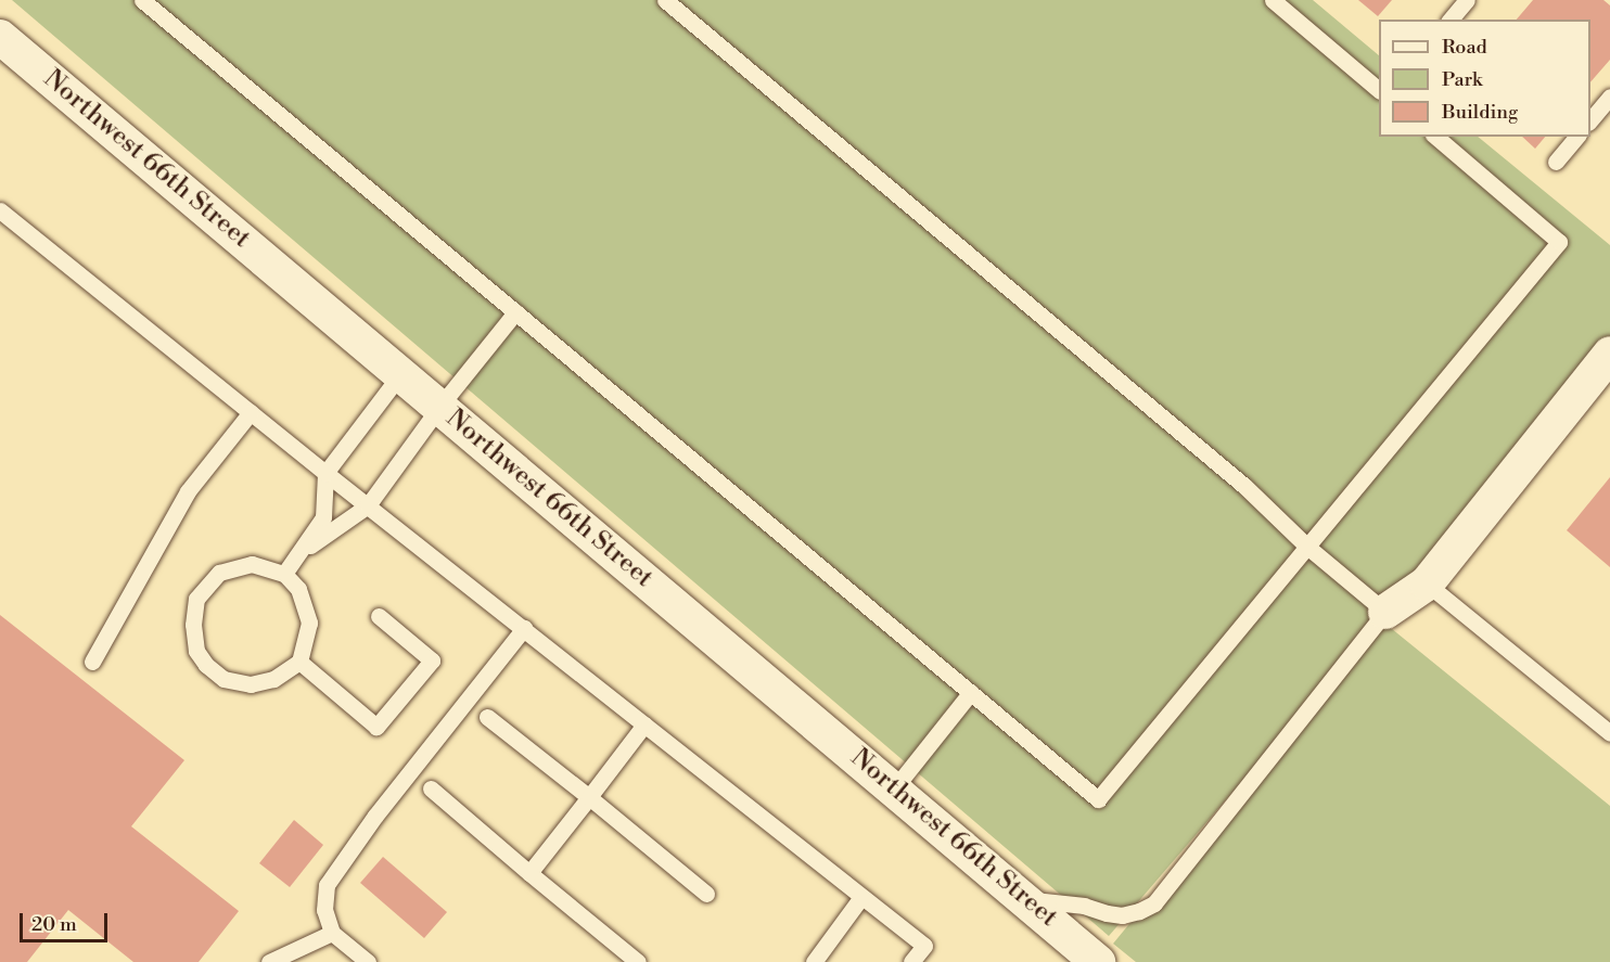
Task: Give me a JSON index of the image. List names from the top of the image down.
{
  "streets": {
    "street": ["Northwest 66th Street"]
  },
  "legend": ["Road", "Park", "Building"],
  "scale_bar": "20 m"
}
